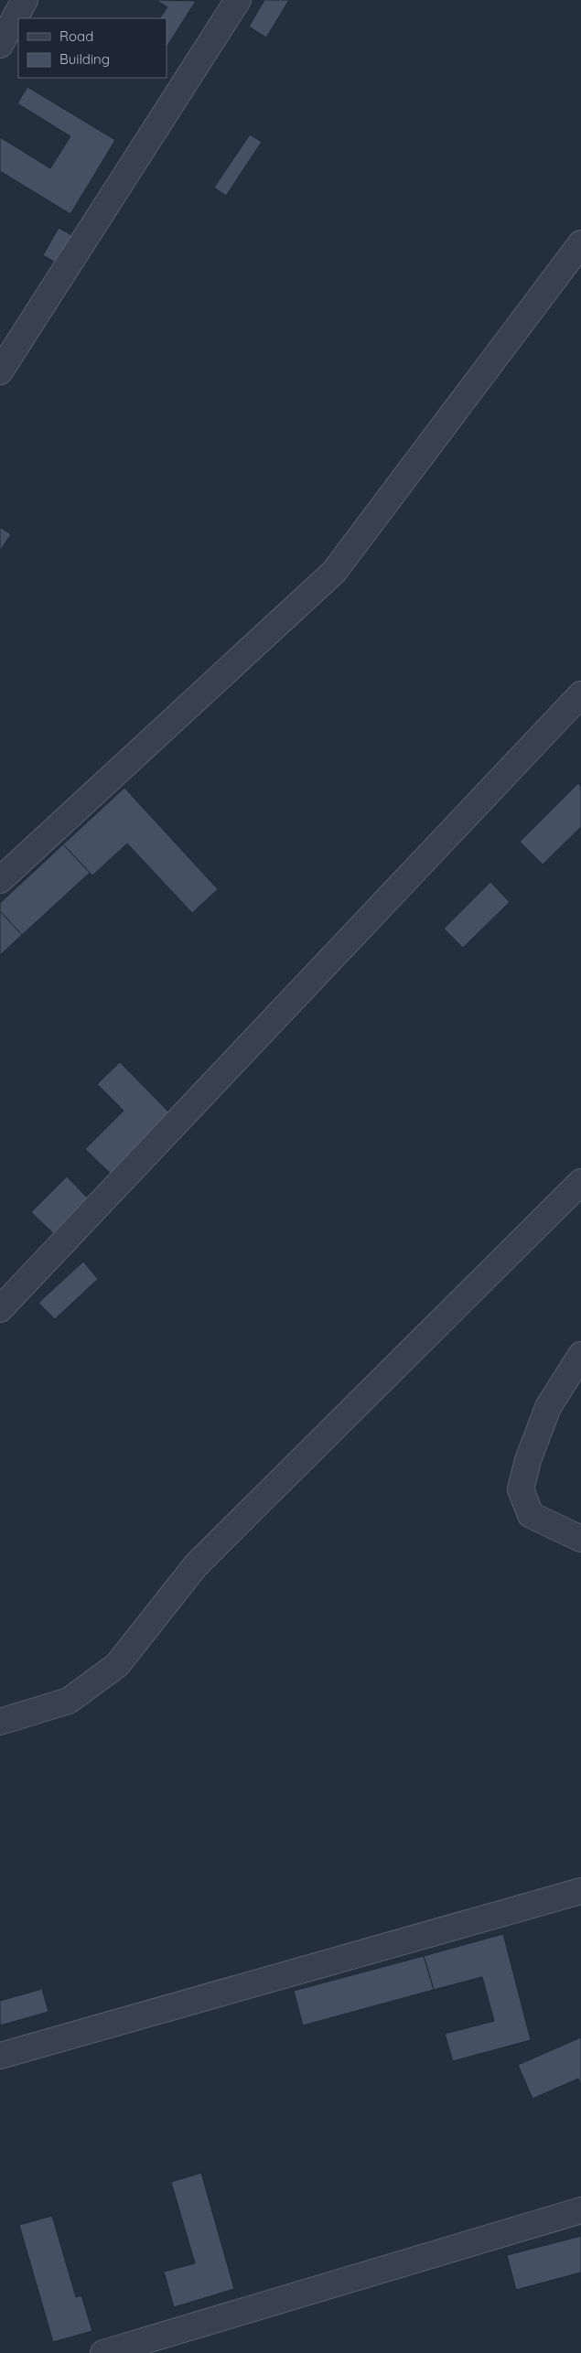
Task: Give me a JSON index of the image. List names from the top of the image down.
{
  "legend": ["Road", "Building"]
}
